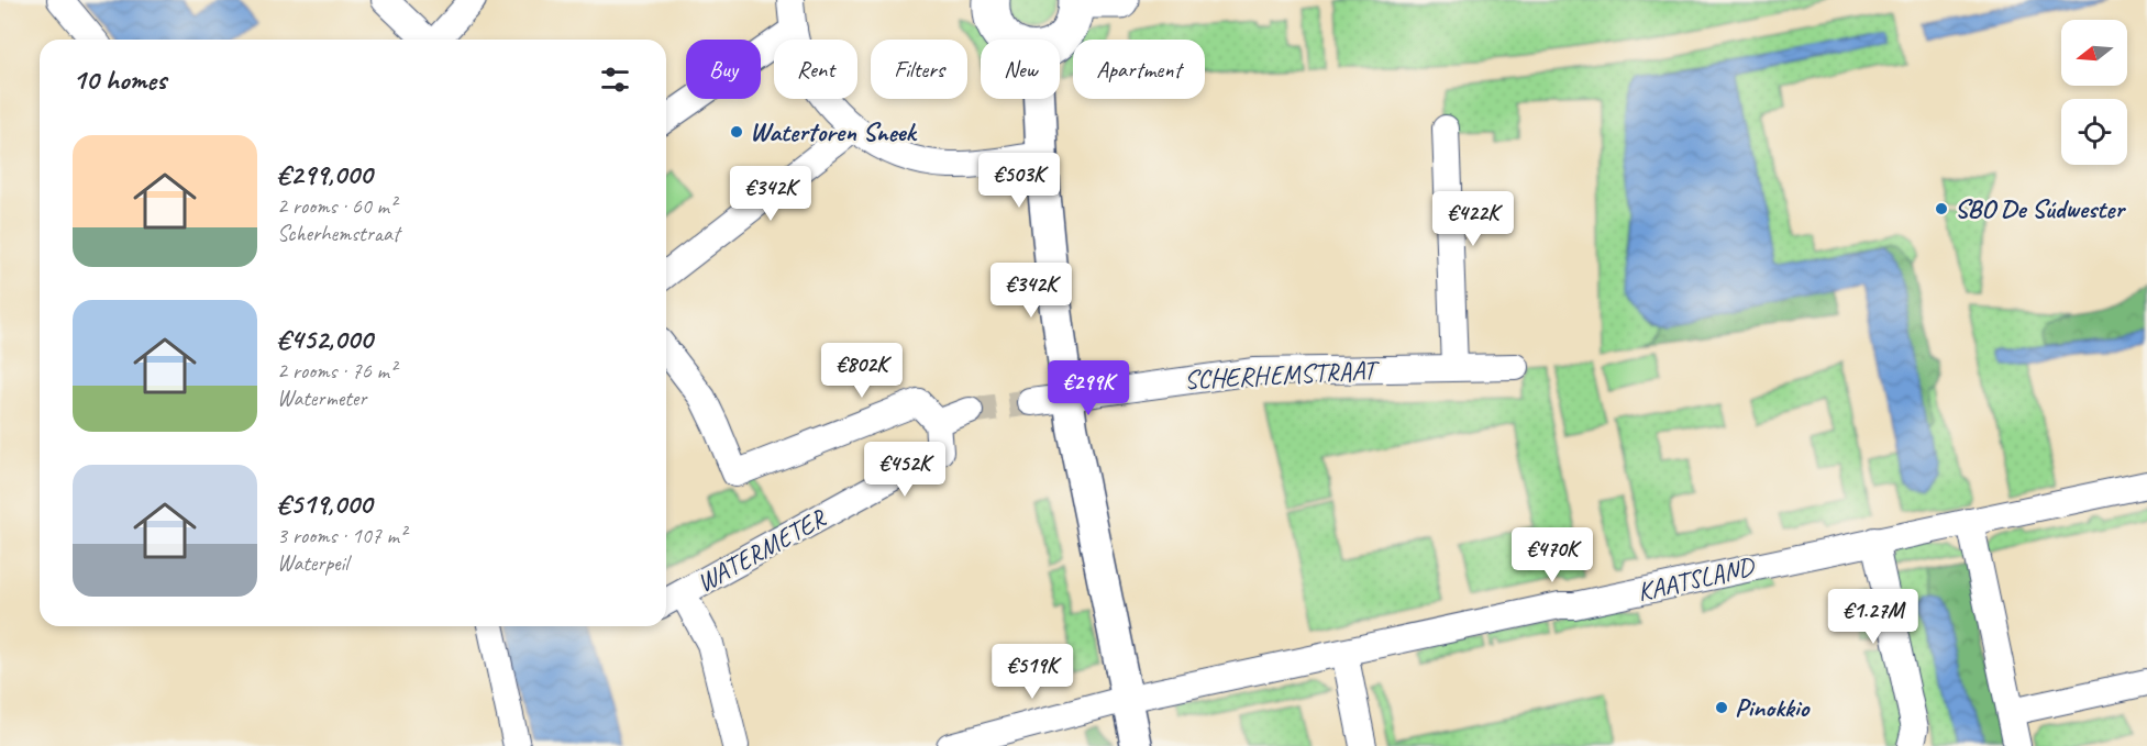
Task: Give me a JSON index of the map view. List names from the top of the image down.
{
  "streets": {
    "street": ["SCHERHEMSTRAAT", "WATERMETER", "KAATSLAND"]
  },
  "places": ["Watertoren Sneek", "SBO De Súdwester", "Pinokkio"],
  "north": "left",
  "page": {
    "chip": [
      "Buy",
      "Rent",
      "Filters",
      "New",
      "Apartment"
    ],
    "heading": "10 homes",
    "list": [
      {
        "name": "€299,000",
        "note": "2 rooms · 60 m² · Scherhemstraat"
      },
      {
        "name": "€452,000",
        "note": "2 rooms · 76 m² · Watermeter"
      },
      {
        "name": "€519,000",
        "note": "3 rooms · 107 m² · Waterpeil"
      }
    ],
    "price": [
      "€503K",
      "€342K",
      "€422K",
      "€342K",
      "€802K",
      "€299K",
      "€452K",
      "€470K",
      "€1.27M",
      "€519K"
    ]
  }
}
